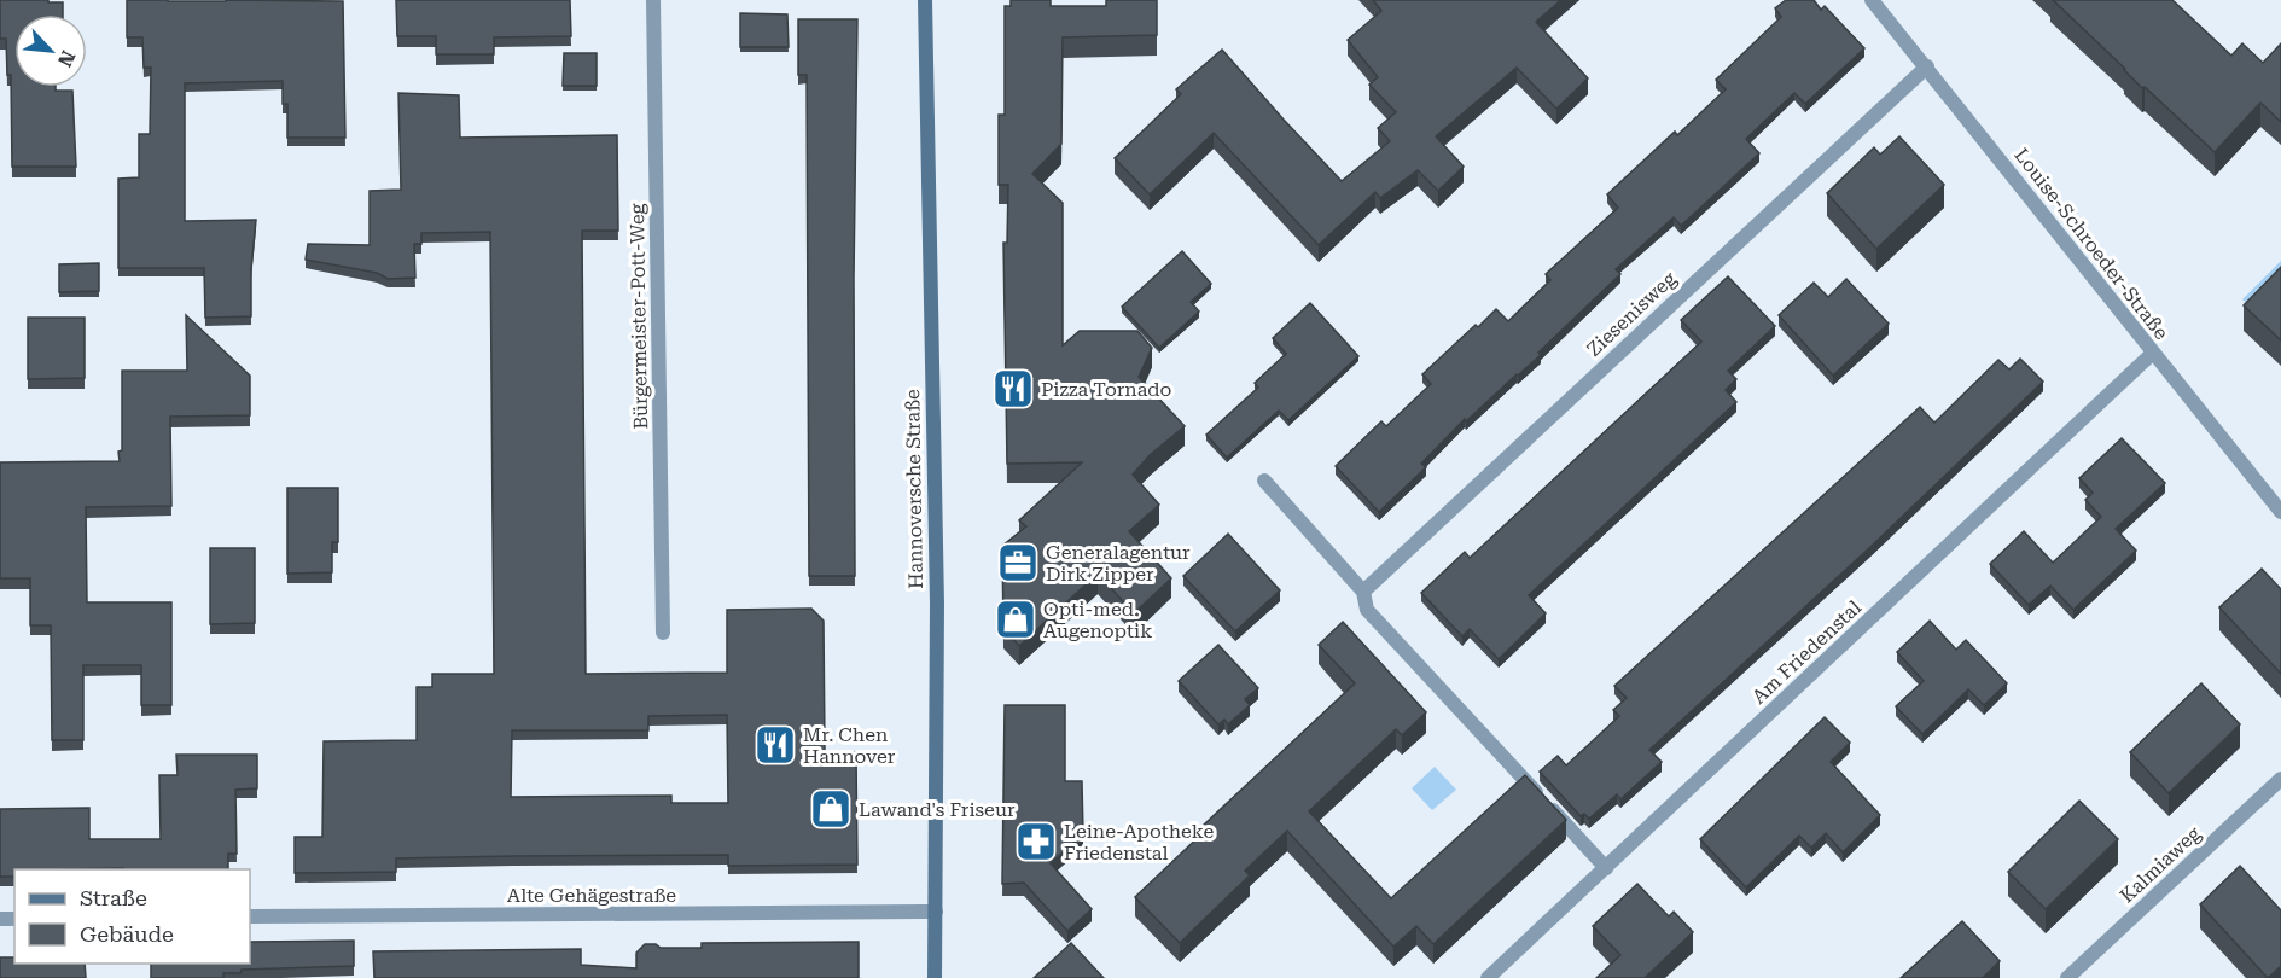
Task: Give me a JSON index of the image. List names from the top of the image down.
{
  "streets": {
    "main road": ["Hannoversche Straße"],
    "street": [
      "Louise-Schroeder-Straße",
      "Ziesenisweg",
      "Bürgermeister-Pott-Weg",
      "Am Friedenstal",
      "Kalmiaweg",
      "Alte Gehägestraße"
    ]
  },
  "crossings": [
    ["Louise-Schroeder-Straße", "Ziesenisweg"],
    ["Louise-Schroeder-Straße", "Am Friedenstal"],
    ["Hannoversche Straße", "Alte Gehägestraße"]
  ],
  "places": {
    "restaurant": ["Pizza Tornado", "Mr. Chen Hannover"],
    "office": ["Generalagentur Dirk Zipper"],
    "shop": ["Opti-med. Augenoptik", "Lawand's Friseur"],
    "pharmacy": ["Leine-Apotheke Friedenstal"]
  },
  "legend": ["Straße", "Gebäude"],
  "north": "bottom right"
}
